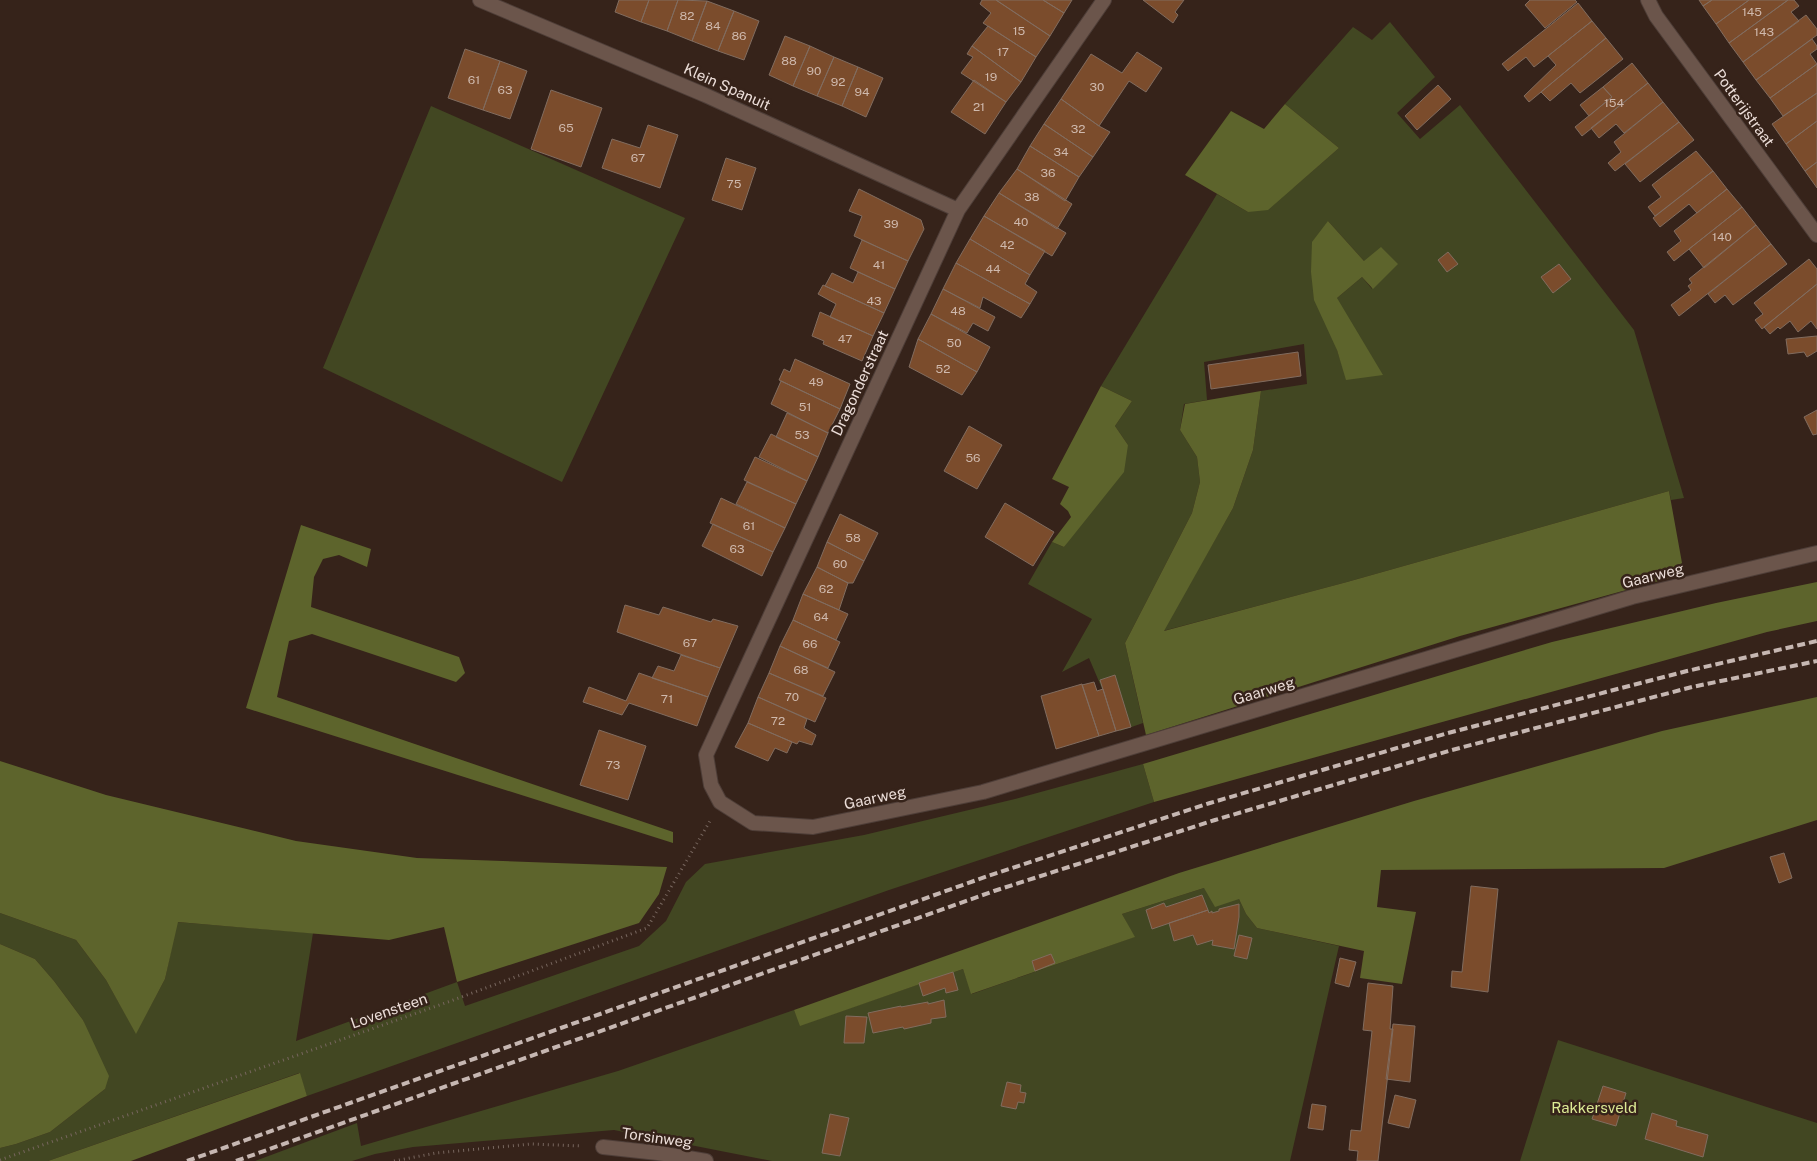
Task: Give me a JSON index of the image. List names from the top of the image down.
{
  "streets": {
    "street": [
      "Klein Spanuit",
      "Potterijstraat",
      "Dragonderstraat",
      "Gaarweg",
      "Torsinweg"
    ],
    "path": ["Lovensteen"]
  },
  "crossings": [
    ["Klein Spanuit", "Dragonderstraat"],
    ["Dragonderstraat", "Gaarweg"],
    ["Dragonderstraat", "Lovensteen"],
    ["Gaarweg", "Lovensteen"]
  ],
  "parks": ["Rakkersveld"],
  "house_numbers": [
    "145",
    "82",
    "84",
    "15",
    "143",
    "86",
    "17",
    "88",
    "90",
    "19",
    "61",
    "92",
    "30",
    "63",
    "94",
    "154",
    "21",
    "65",
    "32",
    "34",
    "67",
    "36",
    "75",
    "38",
    "40",
    "39",
    "140",
    "42",
    "41",
    "44",
    "43",
    "48",
    "47",
    "50",
    "52",
    "49",
    "51",
    "53",
    "56",
    "61",
    "58",
    "63",
    "60",
    "62",
    "64",
    "67",
    "66",
    "68",
    "70",
    "71",
    "72",
    "73"
  ]
}
